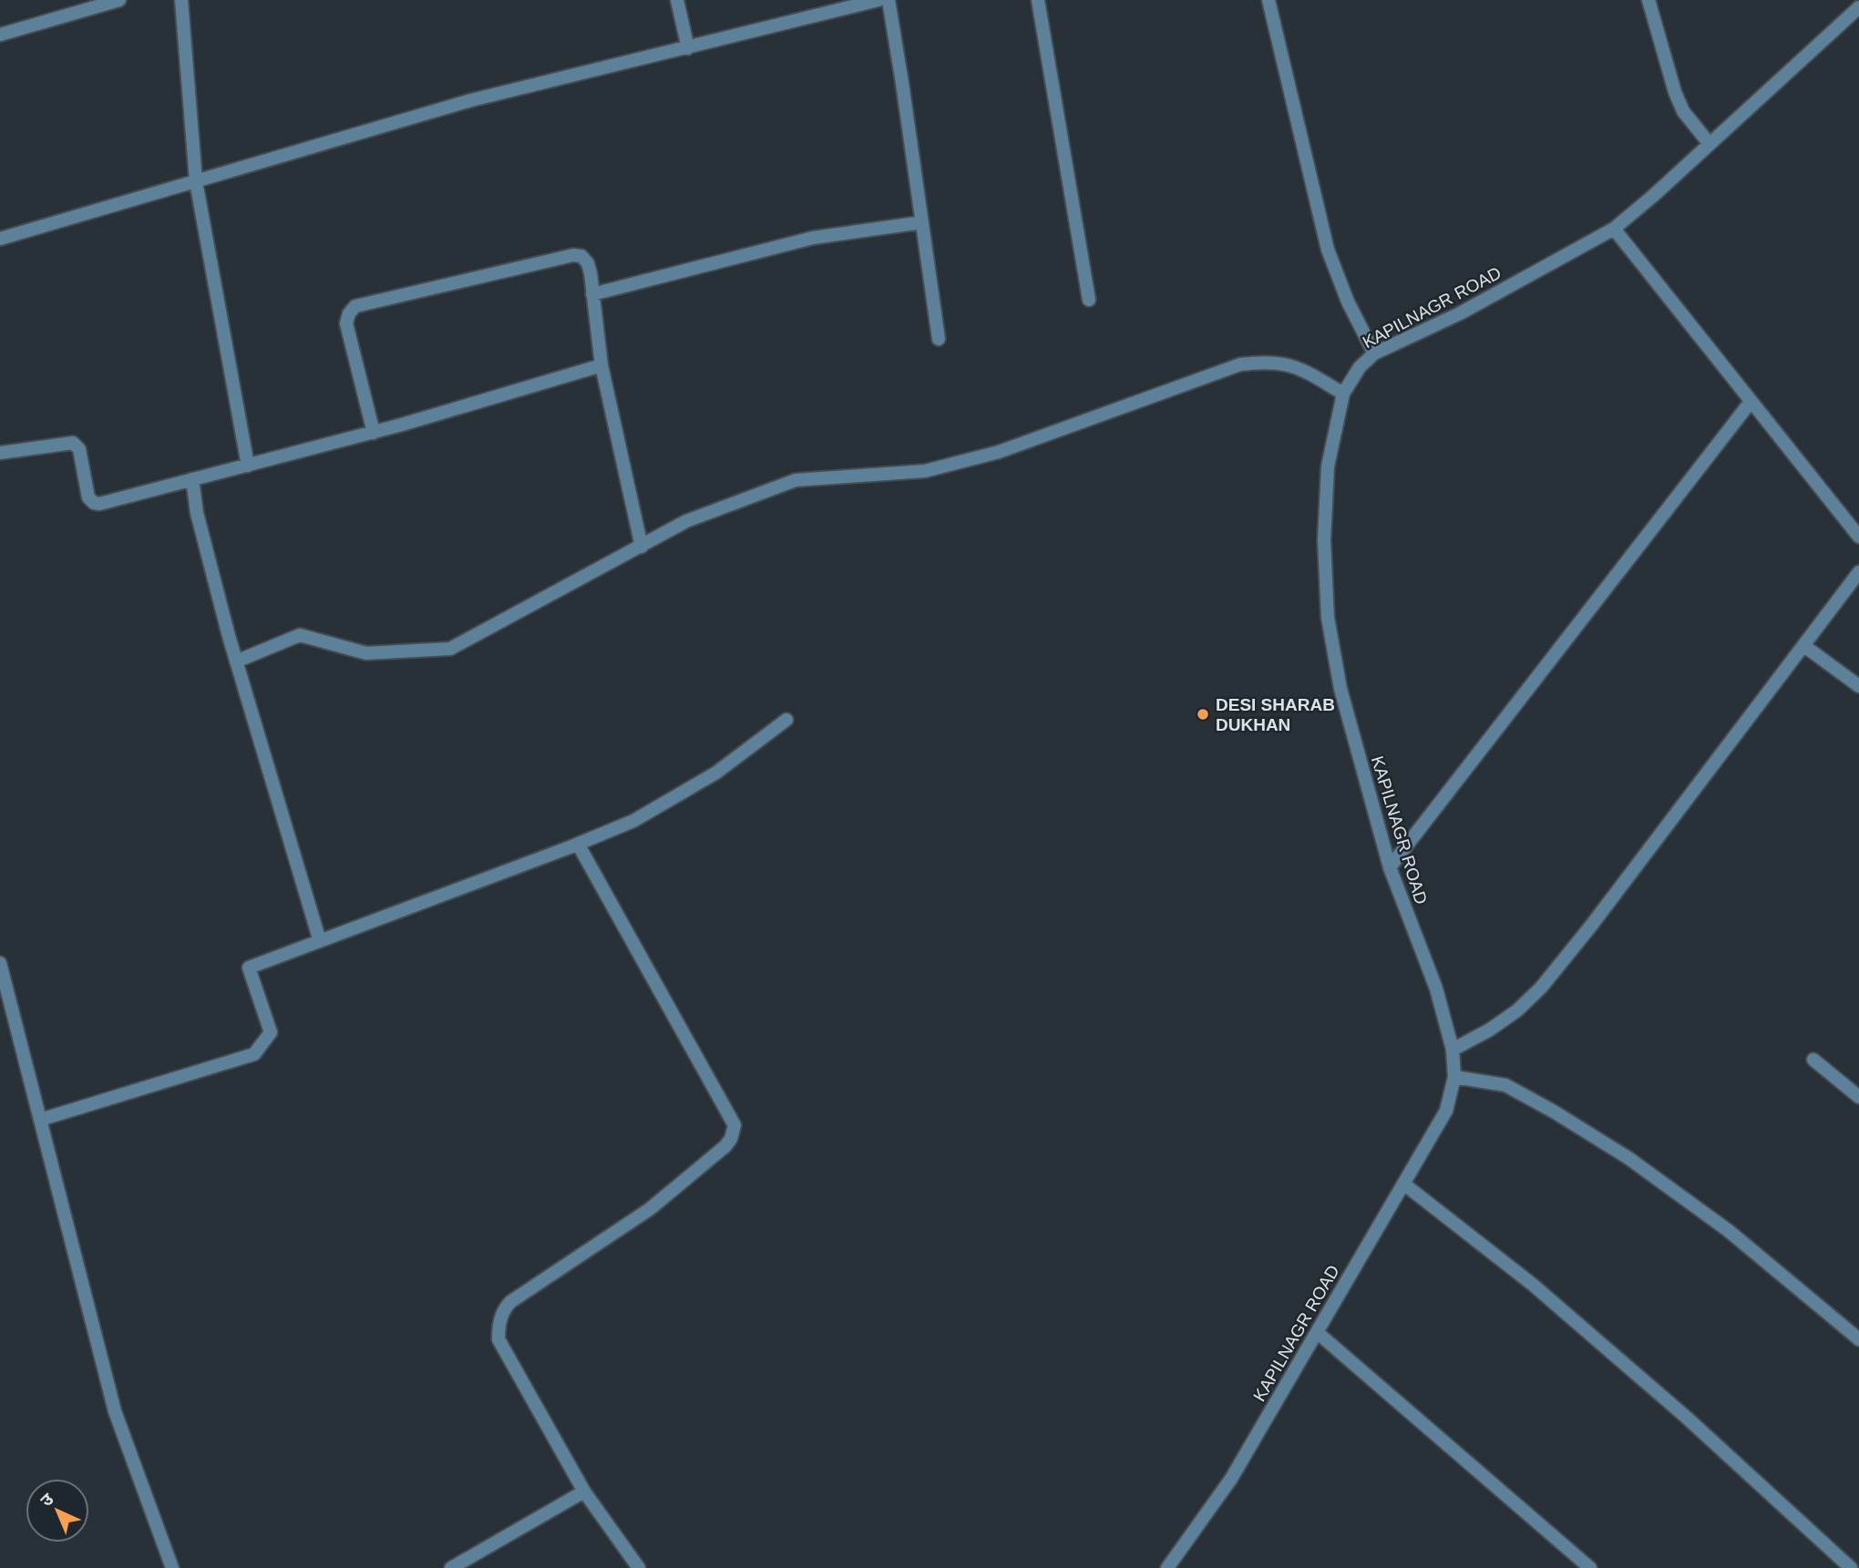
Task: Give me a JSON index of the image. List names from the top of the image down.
{
  "streets": {
    "street": ["KAPILNAGR ROAD"]
  },
  "places": ["DESI SHARAB DUKHAN"],
  "north": "top left"
}
